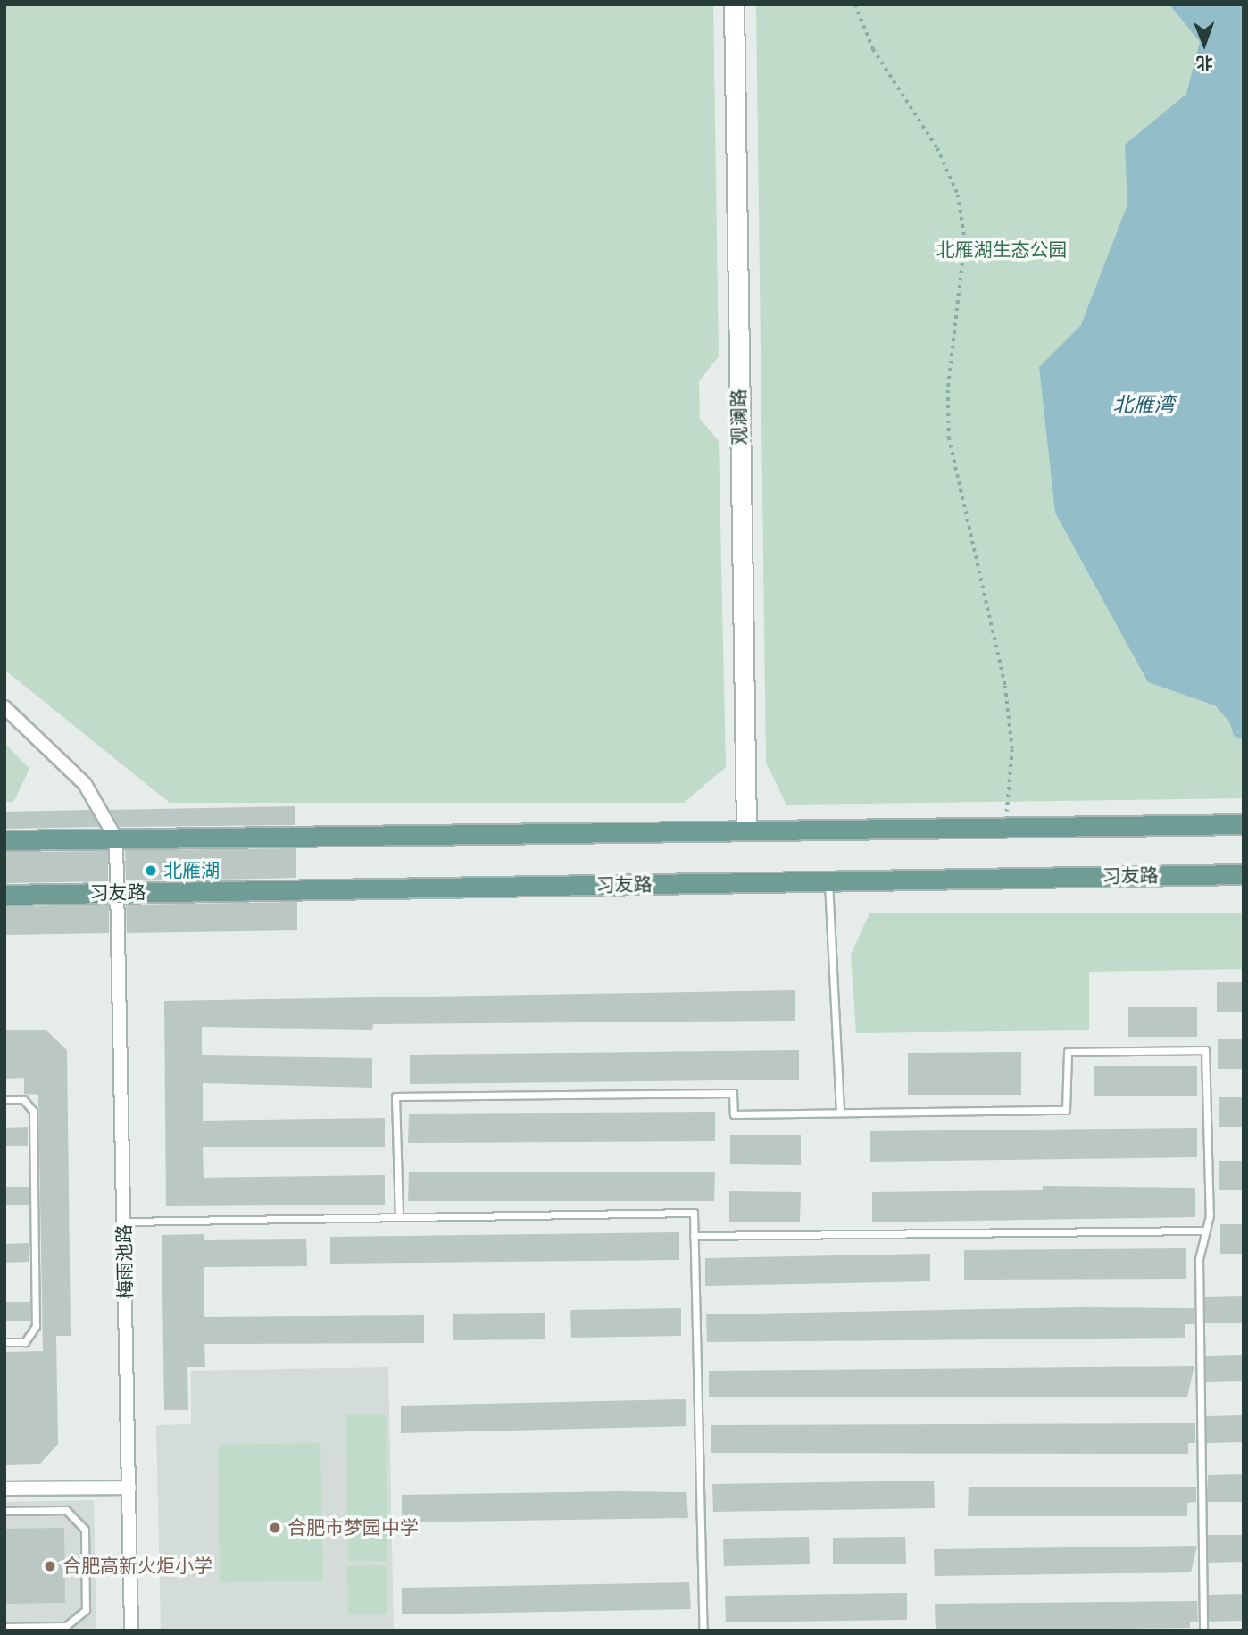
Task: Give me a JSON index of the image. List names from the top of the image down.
{
  "streets": {
    "main road": ["习友路"],
    "street": ["观澜路", "梅雨池路"]
  },
  "crossings": [
    ["习友路", "梅雨池路"]
  ],
  "water": ["北雁湾"],
  "parks": ["北雁湖生态公园"],
  "places": ["北雁湖", "合肥市梦园中学", "合肥高新火炬小学"],
  "north": "bottom"
}
